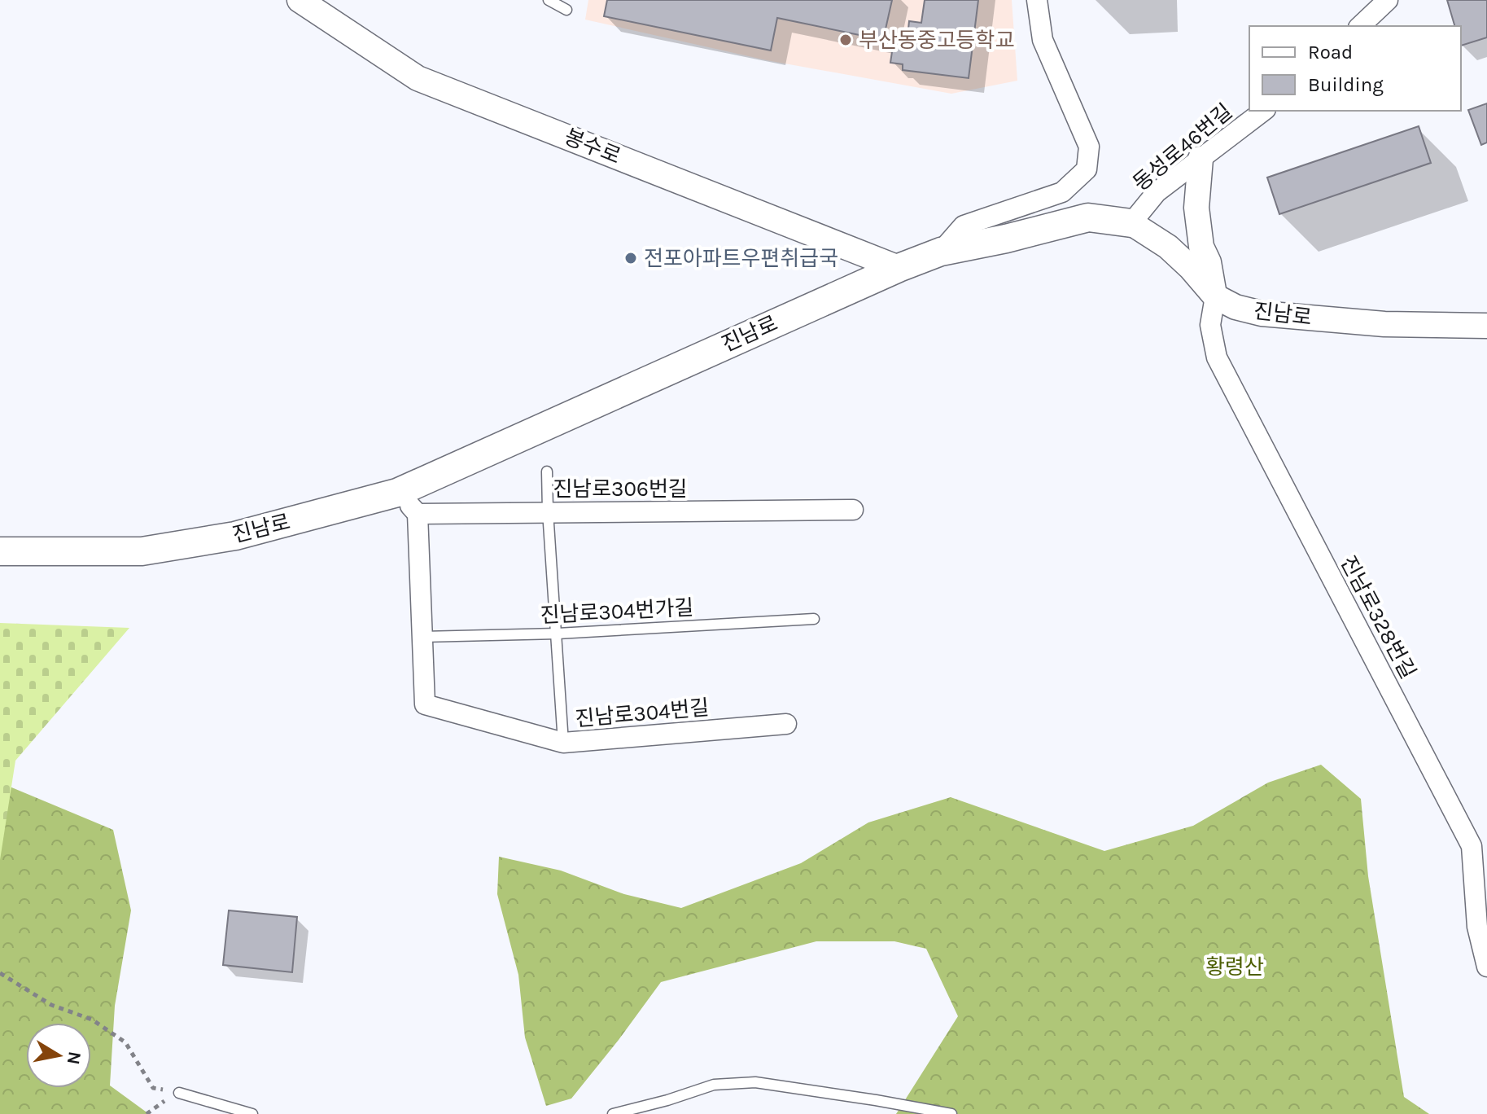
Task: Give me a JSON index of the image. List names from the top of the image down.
{
  "streets": {
    "main road": ["진남로"],
    "street": [
      "봉수로",
      "동성로46번길",
      "진남로306번길",
      "진남로328번길",
      "진남로304번길"
    ],
    "lane": ["진남로304번가길"]
  },
  "crossings": [
    ["봉수로", "진남로"],
    ["동성로46번길", "진남로"],
    ["진남로", "진남로328번길"],
    ["진남로306번길", "진남로304번길"],
    ["진남로304번가길", "진남로304번길"]
  ],
  "parks": ["황령산"],
  "places": ["부산동중고등학교", "전포아파트우편취급국"],
  "legend": ["Road", "Building"],
  "north": "right"
}
